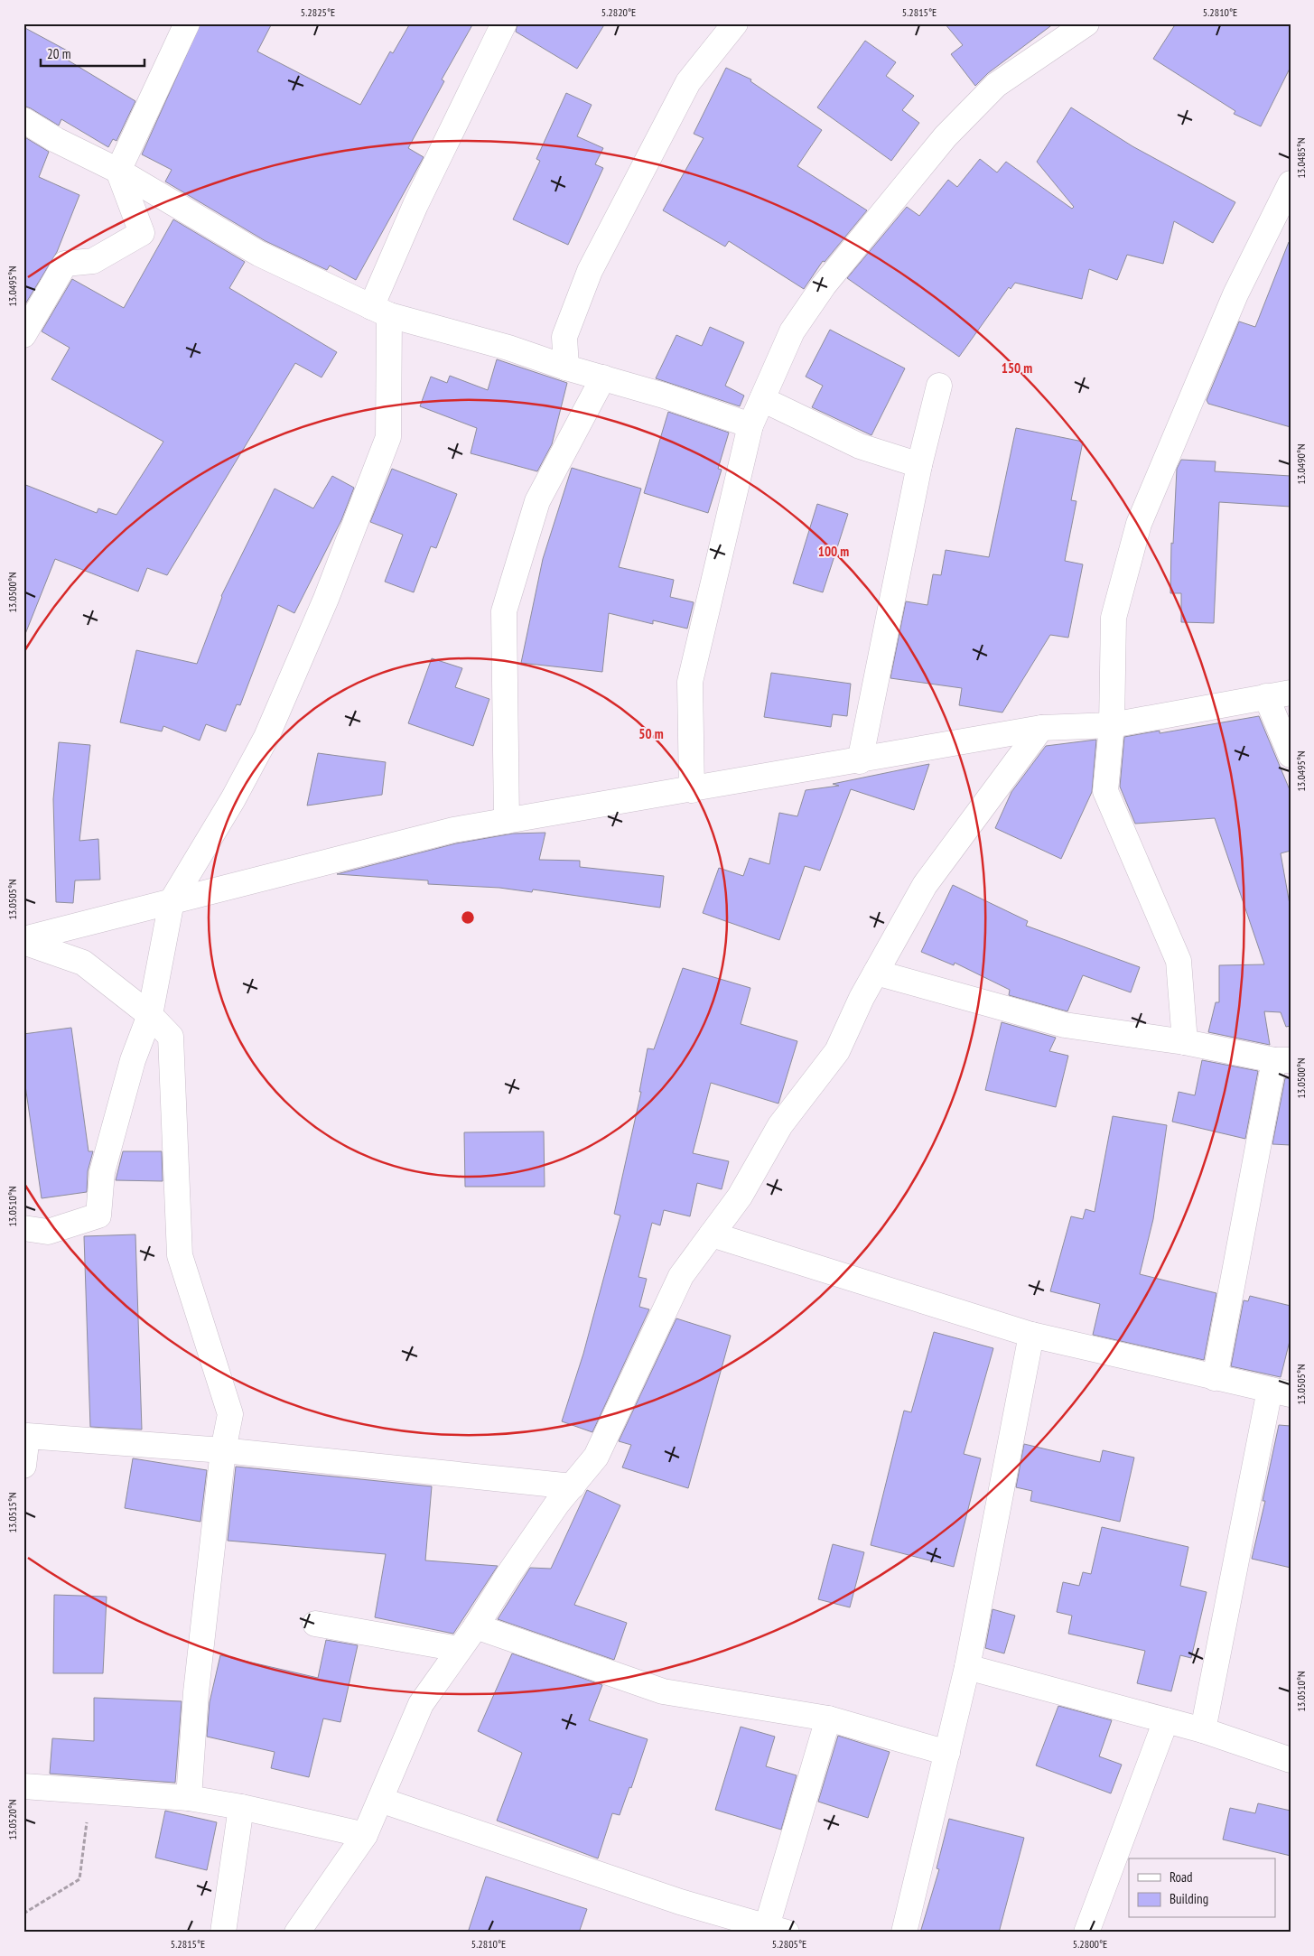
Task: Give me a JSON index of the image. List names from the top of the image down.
{
  "legend": ["Road", "Building"],
  "scale_bar": "20 m",
  "coordinates": [
    "5.2825°E",
    "5.2820°E",
    "5.2815°E",
    "5.2810°E",
    "13.0485°N",
    "13.0495°N",
    "13.0490°N",
    "13.0500°N",
    "13.0505°N",
    "13.0510°N",
    "13.0515°N",
    "13.0520°N",
    "5.2805°E",
    "5.2800°E"
  ],
  "rings": ["150 m", "100 m", "50 m"]
}
